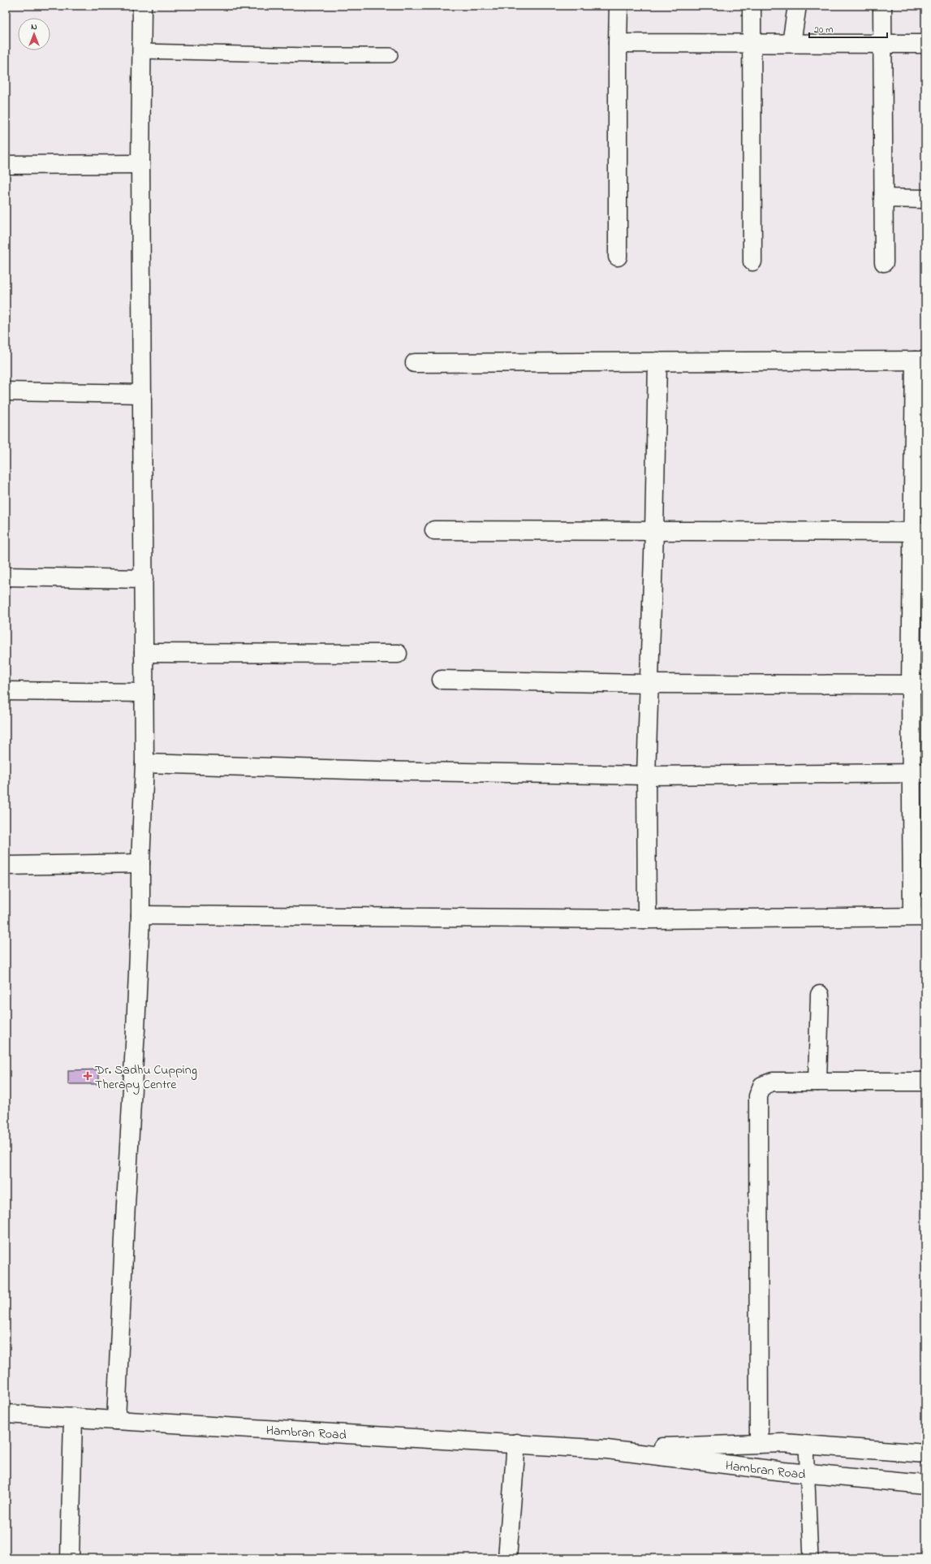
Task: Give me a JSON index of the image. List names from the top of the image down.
{
  "streets": {
    "street": ["Hambran Road"]
  },
  "places": {
    "health": ["Dr. Sadhu Cupping Therapy Centre"]
  },
  "scale_bar": "20 m",
  "north": "top"
}
